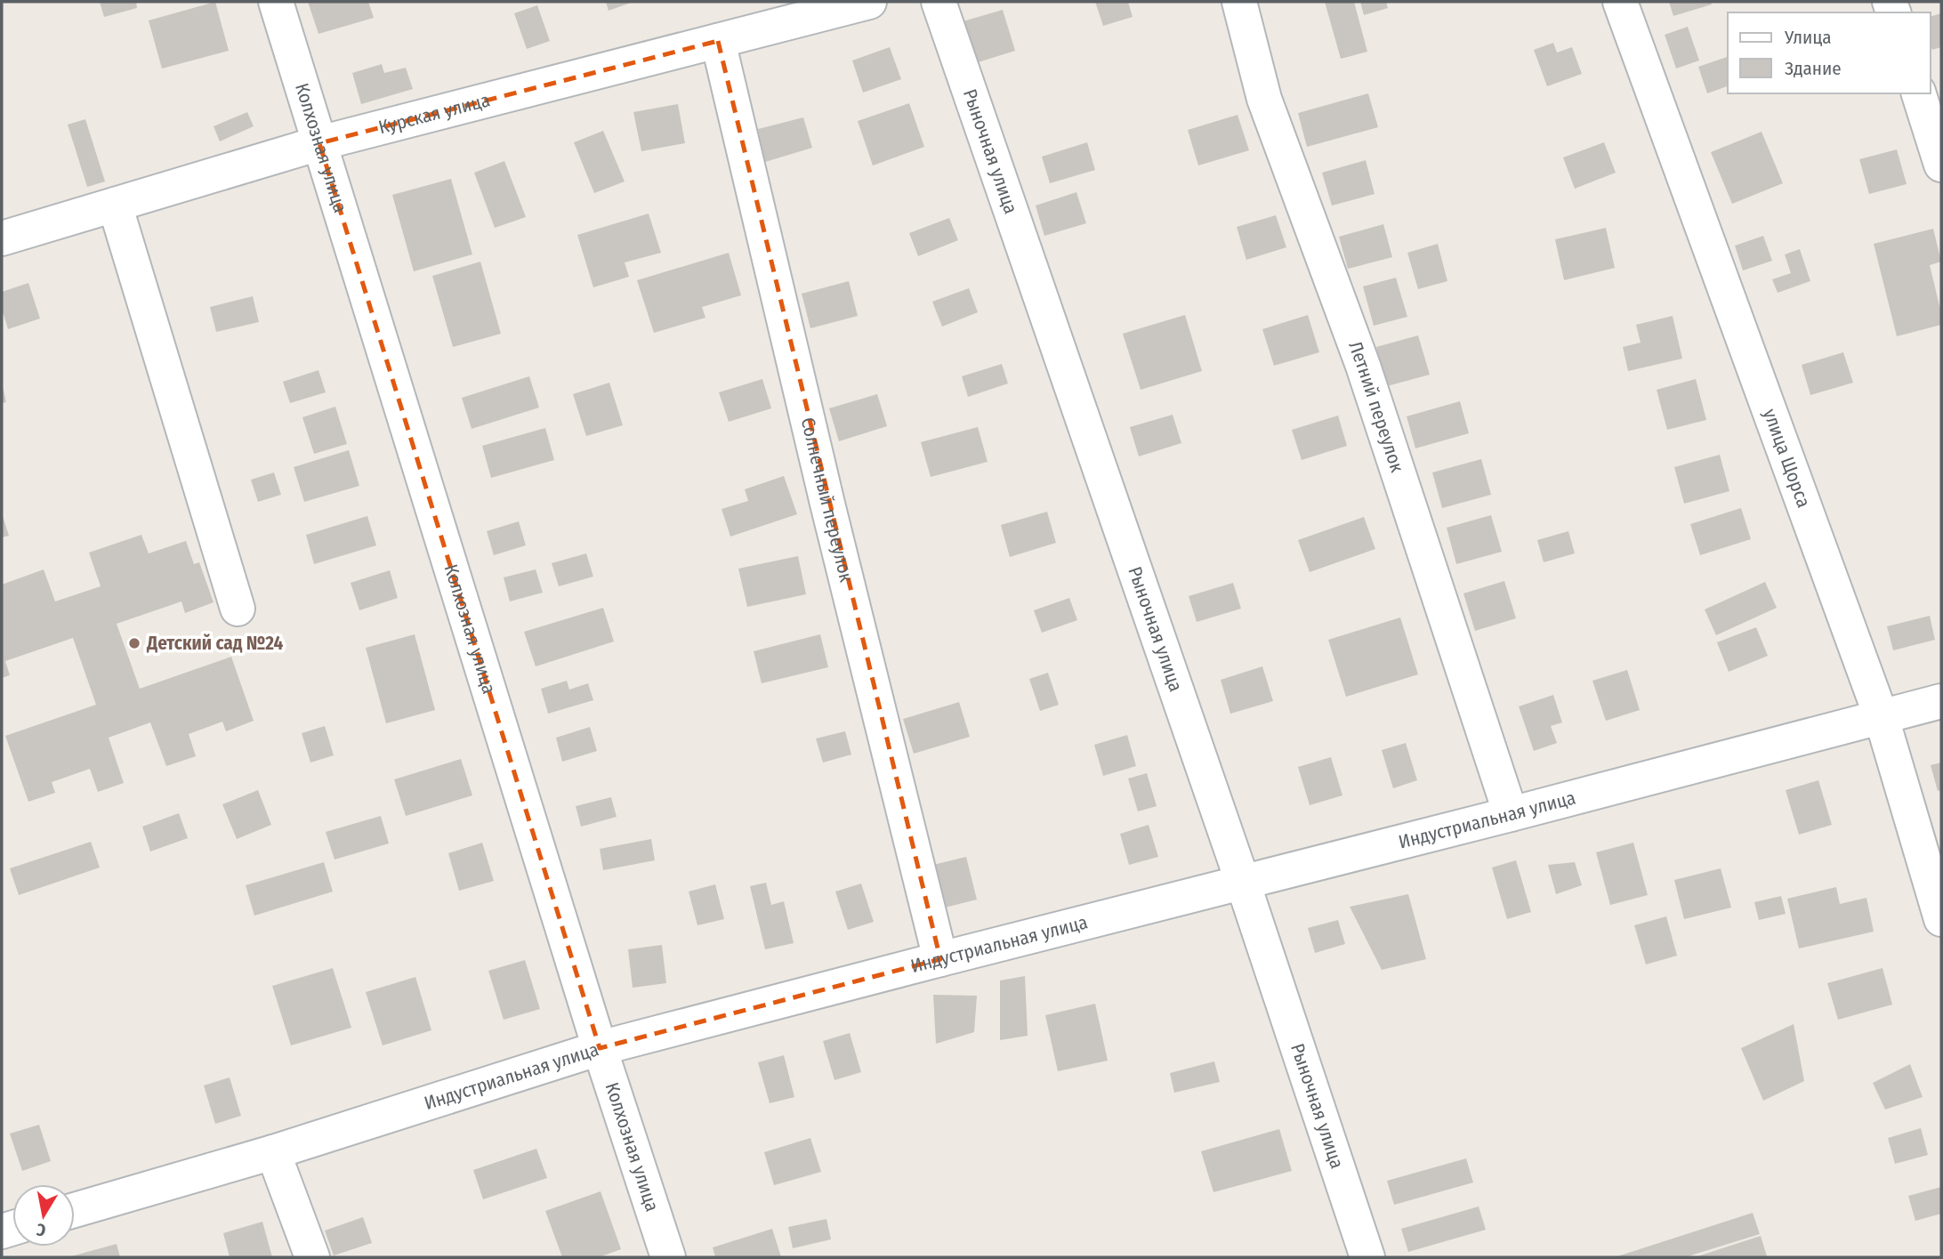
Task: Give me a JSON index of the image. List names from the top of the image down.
{
  "streets": {
    "street": [
      "Курская улица",
      "Колхозная улица",
      "Рыночная улица",
      "Летний переулок",
      "улица Щорса",
      "Солнечный переулок",
      "Индустриальная улица"
    ]
  },
  "crossings": [
    ["Курская улица", "Колхозная улица"],
    ["Курская улица", "Солнечный переулок"],
    ["Колхозная улица", "Индустриальная улица"],
    ["Рыночная улица", "Индустриальная улица"],
    ["Летний переулок", "Индустриальная улица"],
    ["улица Щорса", "Индустриальная улица"],
    ["Солнечный переулок", "Индустриальная улица"]
  ],
  "places": ["Детский сад №24"],
  "legend": ["Улица", "Здание"],
  "north": "bottom"
}
